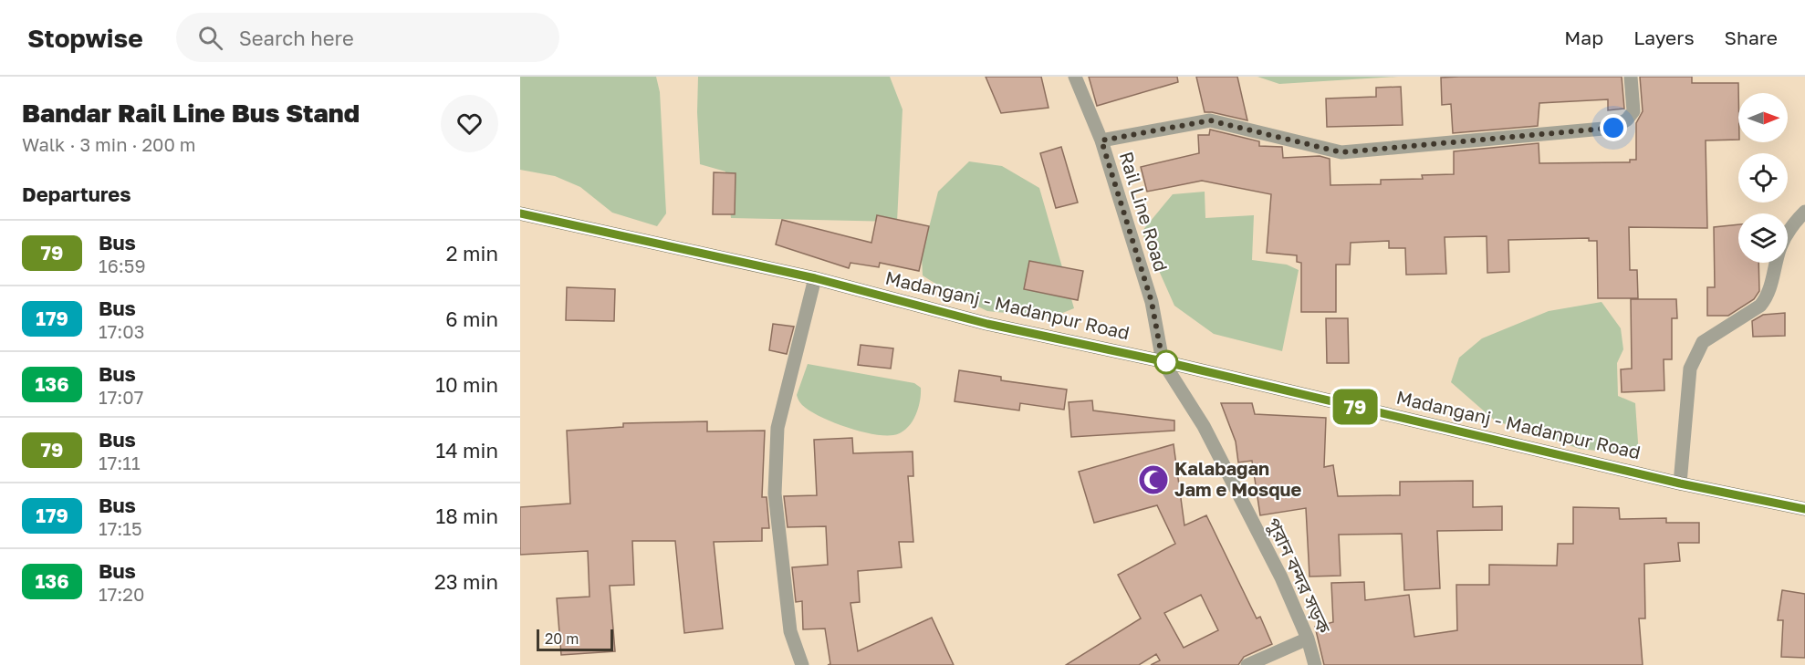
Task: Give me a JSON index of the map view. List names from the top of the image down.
{
  "streets": {
    "main road": ["Madanganj - Madanpur Road"],
    "street": ["Rail Line Road", "পুরান বন্দর সড়ক"]
  },
  "crossings": [
    ["Rail Line Road", "Madanganj - Madanpur Road"],
    ["Rail Line Road", "পুরান বন্দর সড়ক"],
    ["Madanganj - Madanpur Road", "পুরান বন্দর সড়ক"]
  ],
  "places": {
    "mosque": ["Kalabagan Jam e Mosque"]
  },
  "lines": ["bus line 79"],
  "scale_bar": "20 m",
  "north": "right",
  "page": {
    "header": "Stopwise",
    "search": "Search here",
    "nav": ["Map", "Layers", "Share"],
    "heading": [
      ["Bandar Rail Line Bus Stand", "Walk · 3 min · 200 m"],
      "Departures"
    ],
    "on_map": "79",
    "list": [
      {
        "mark": "79",
        "name": "Bus",
        "note": "16:59",
        "value": "2 min"
      },
      {
        "mark": "179",
        "name": "Bus",
        "note": "17:03",
        "value": "6 min"
      },
      {
        "mark": "136",
        "name": "Bus",
        "note": "17:07",
        "value": "10 min"
      },
      {
        "mark": "79",
        "name": "Bus",
        "note": "17:11",
        "value": "14 min"
      },
      {
        "mark": "179",
        "name": "Bus",
        "note": "17:15",
        "value": "18 min"
      },
      {
        "mark": "136",
        "name": "Bus",
        "note": "17:20",
        "value": "23 min"
      }
    ],
    "scale": "20 m"
  }
}
